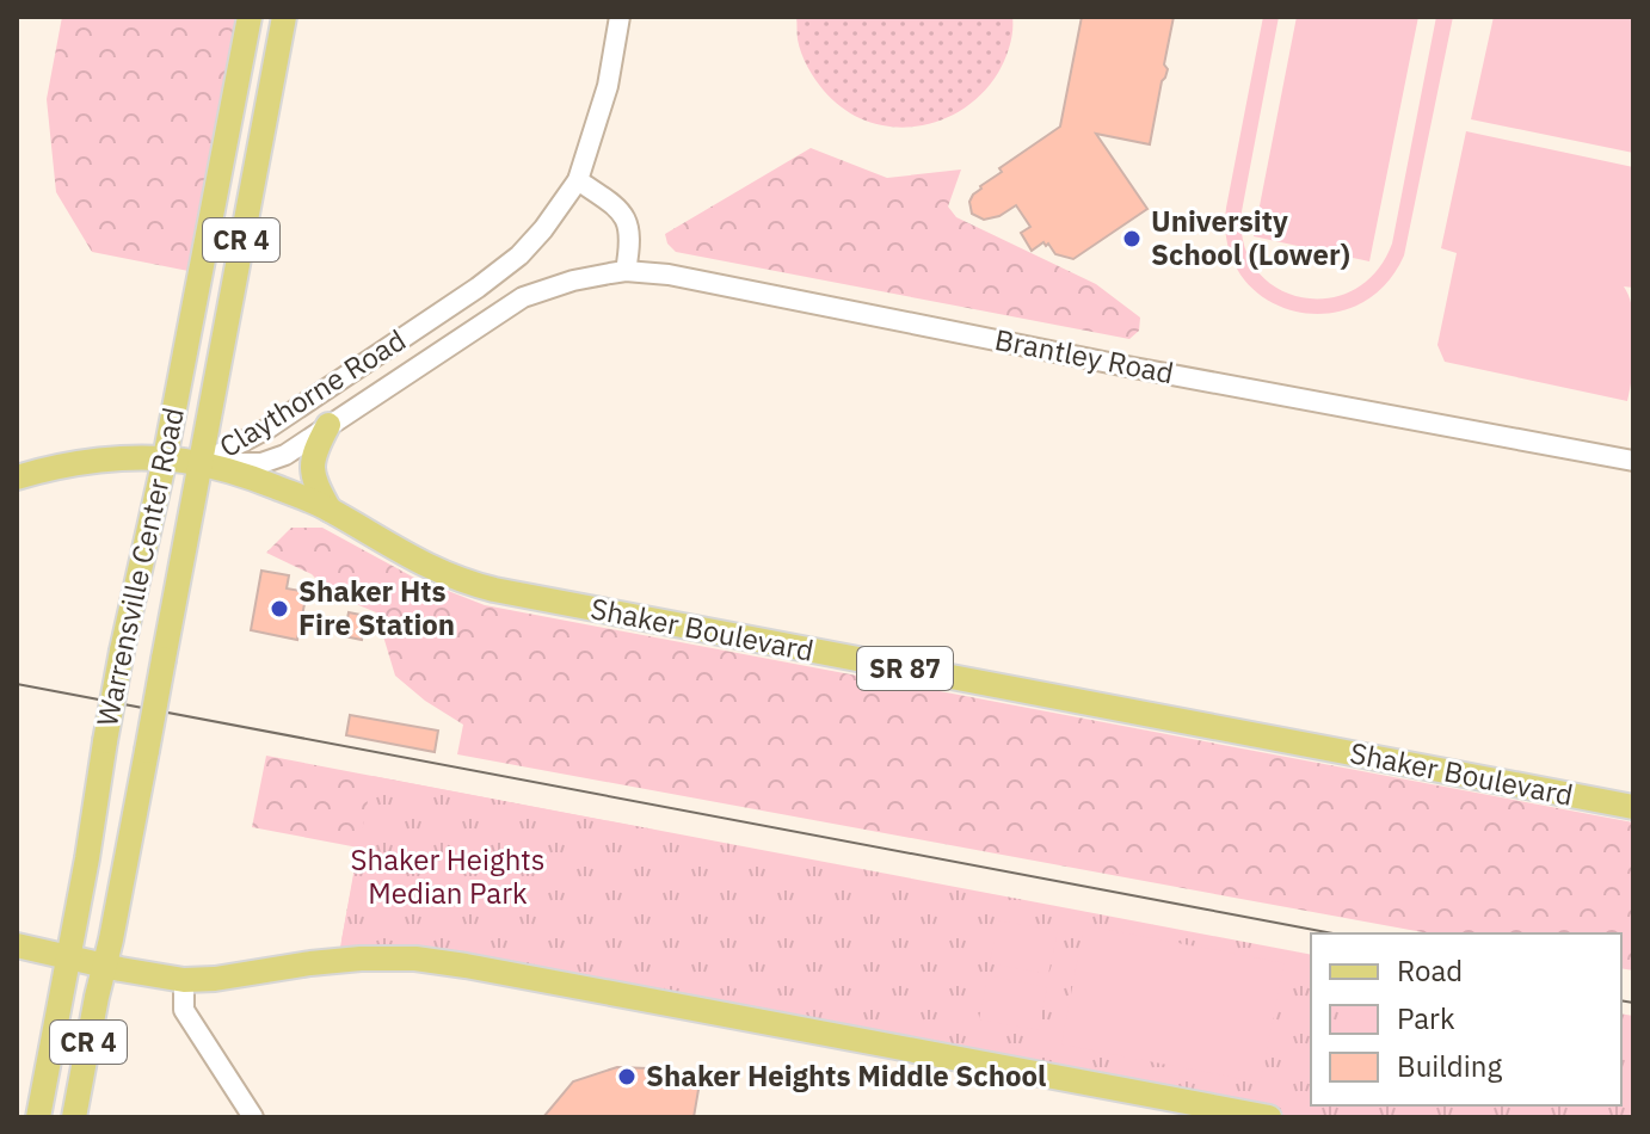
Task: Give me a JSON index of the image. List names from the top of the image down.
{
  "streets": {
    "main road": [
      "CR 4",
      "Warrensville Center Road",
      "Shaker Boulevard",
      "SR 87"
    ],
    "street": ["Brantley Road", "Claythorne Road"]
  },
  "crossings": [
    ["Brantley Road", "Claythorne Road"],
    ["Claythorne Road", "Warrensville Center Road"],
    ["Claythorne Road", "Shaker Boulevard"],
    ["Warrensville Center Road", "Shaker Boulevard"]
  ],
  "parks": ["Shaker Heights Median Park"],
  "places": ["University School (Lower)", "Shaker Hts Fire Station", "Shaker Heights Middle School"],
  "legend": ["Road", "Park", "Building"]
}
